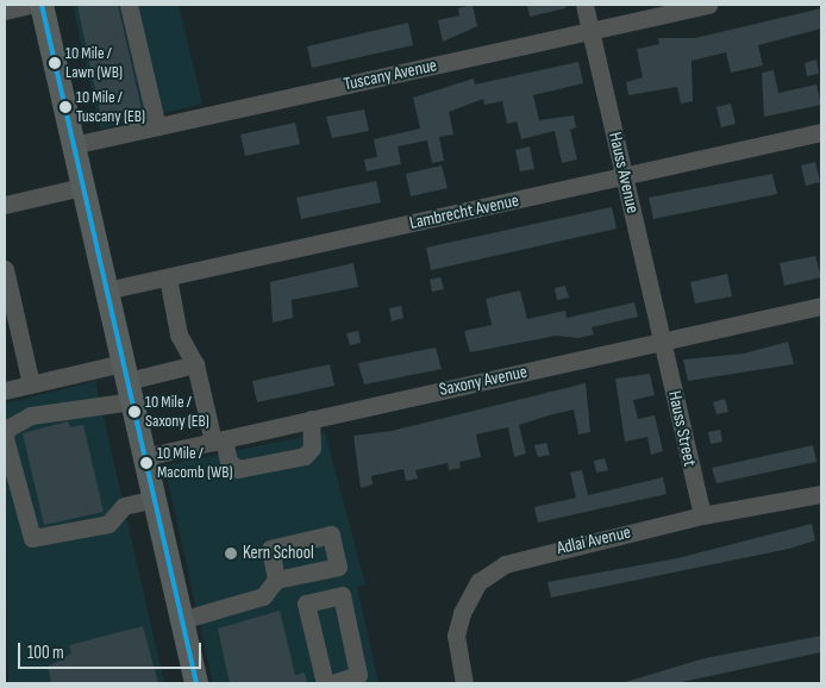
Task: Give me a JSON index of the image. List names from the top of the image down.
{
  "streets": {
    "street": [
      "Tuscany Avenue",
      "Hauss Avenue",
      "Lambrecht Avenue",
      "Saxony Avenue",
      "Hauss Street",
      "Adlai Avenue"
    ]
  },
  "crossings": [
    ["Tuscany Avenue", "Hauss Avenue"],
    ["Hauss Avenue", "Lambrecht Avenue"],
    ["Hauss Avenue", "Saxony Avenue"],
    ["Hauss Avenue", "Hauss Street"],
    ["Saxony Avenue", "Hauss Street"],
    ["Hauss Street", "Adlai Avenue"]
  ],
  "places": [
    "10 Mile / Lawn (WB)",
    "10 Mile / Tuscany (EB)",
    "10 Mile / Saxony (EB)",
    "10 Mile / Macomb (WB)",
    "Kern School"
  ],
  "scale_bar": "100 m"
}
